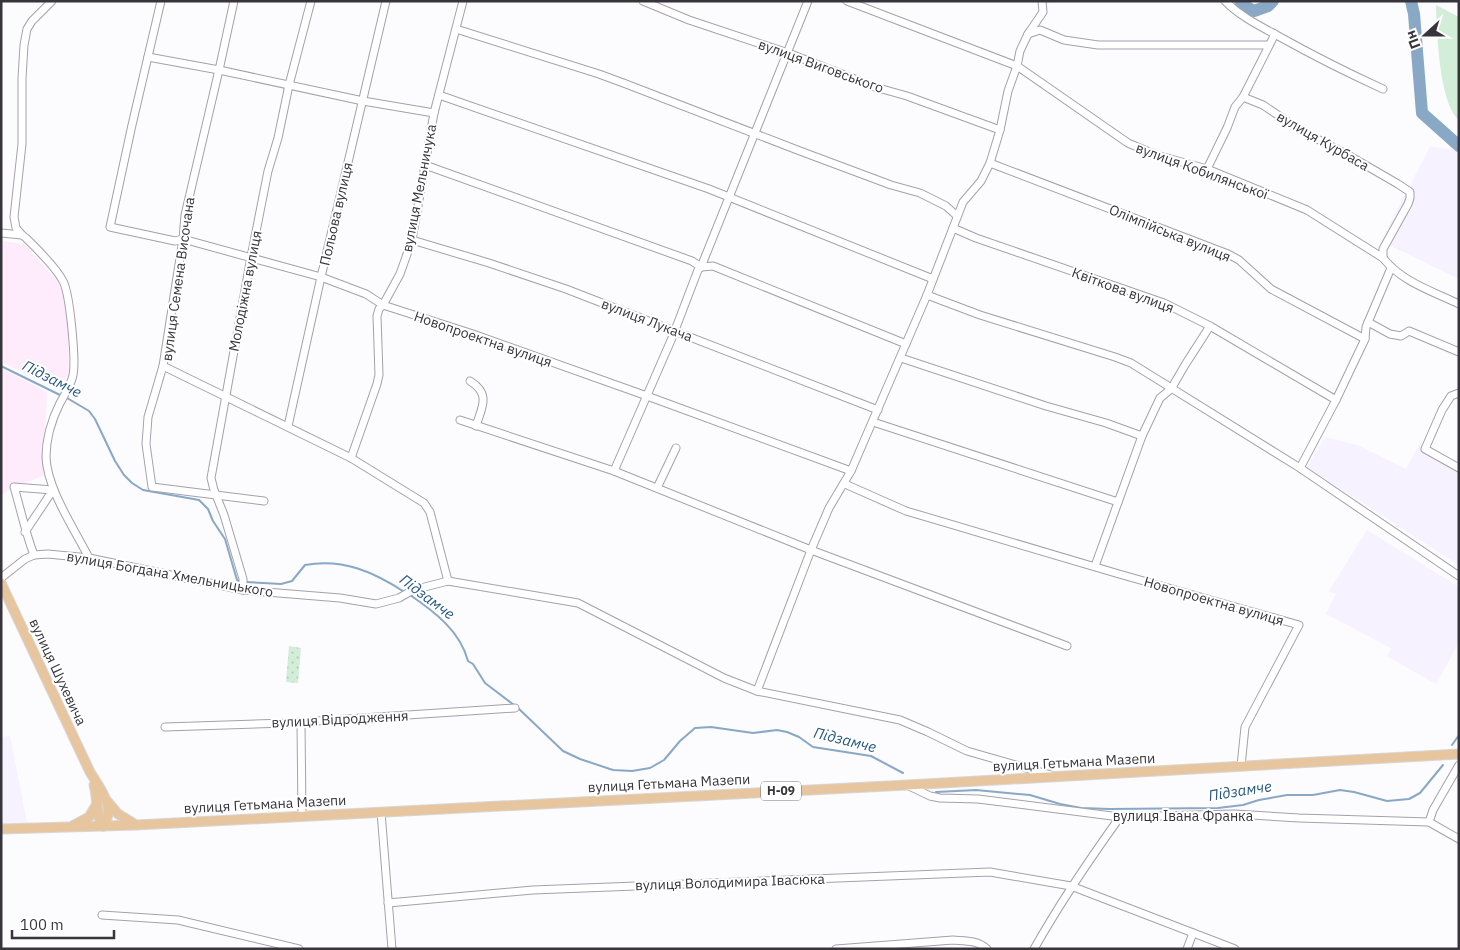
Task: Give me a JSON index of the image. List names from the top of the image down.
{
  "streets": {
    "main road": ["вулиця Шухевича", "вулиця Гетьмана Мазепи", "Н-09"],
    "street": [
      "вулиця Виговського",
      "вулиця Курбаса",
      "вулиця Кобилянської",
      "вулиця Мельничука",
      "Польова вулиця",
      "Олімпійська вулиця",
      "вулиця Семена Височана",
      "Квіткова вулиця",
      "Молодіжна вулиця",
      "вулиця Лукача",
      "Новопроектна вулиця",
      "вулиця Богдана Хмельницького",
      "вулиця Відродження",
      "вулиця Івана Франка",
      "вулиця Володимира Івасюка"
    ]
  },
  "crossings": [
    ["вулиця Курбаса", "вулиця Кобилянської"],
    ["вулиця Мельничука", "вулиця Семена Височана"],
    ["вулиця Мельничука", "вулиця Лукача"],
    ["вулиця Мельничука", "Новопроектна вулиця"],
    ["Польова вулиця", "вулиця Семена Височана"],
    ["Польова вулиця", "Новопроектна вулиця"],
    ["вулиця Семена Височана", "Молодіжна вулиця"],
    ["вулиця Семена Височана", "Новопроектна вулиця"],
    ["вулиця Семена Височана", "вулиця Богдана Хмельницького"],
    ["Молодіжна вулиця", "Новопроектна вулиця"],
    ["Молодіжна вулиця", "вулиця Богдана Хмельницького"],
    ["Новопроектна вулиця", "вулиця Гетьмана Мазепи"],
    ["вулиця Богдана Хмельницького", "вулиця Гетьмана Мазепи"],
    ["вулиця Гетьмана Мазепи", "вулиця Івана Франка"]
  ],
  "water": ["Підзамче"],
  "scale_bar": "100 m",
  "north": "left"
}
